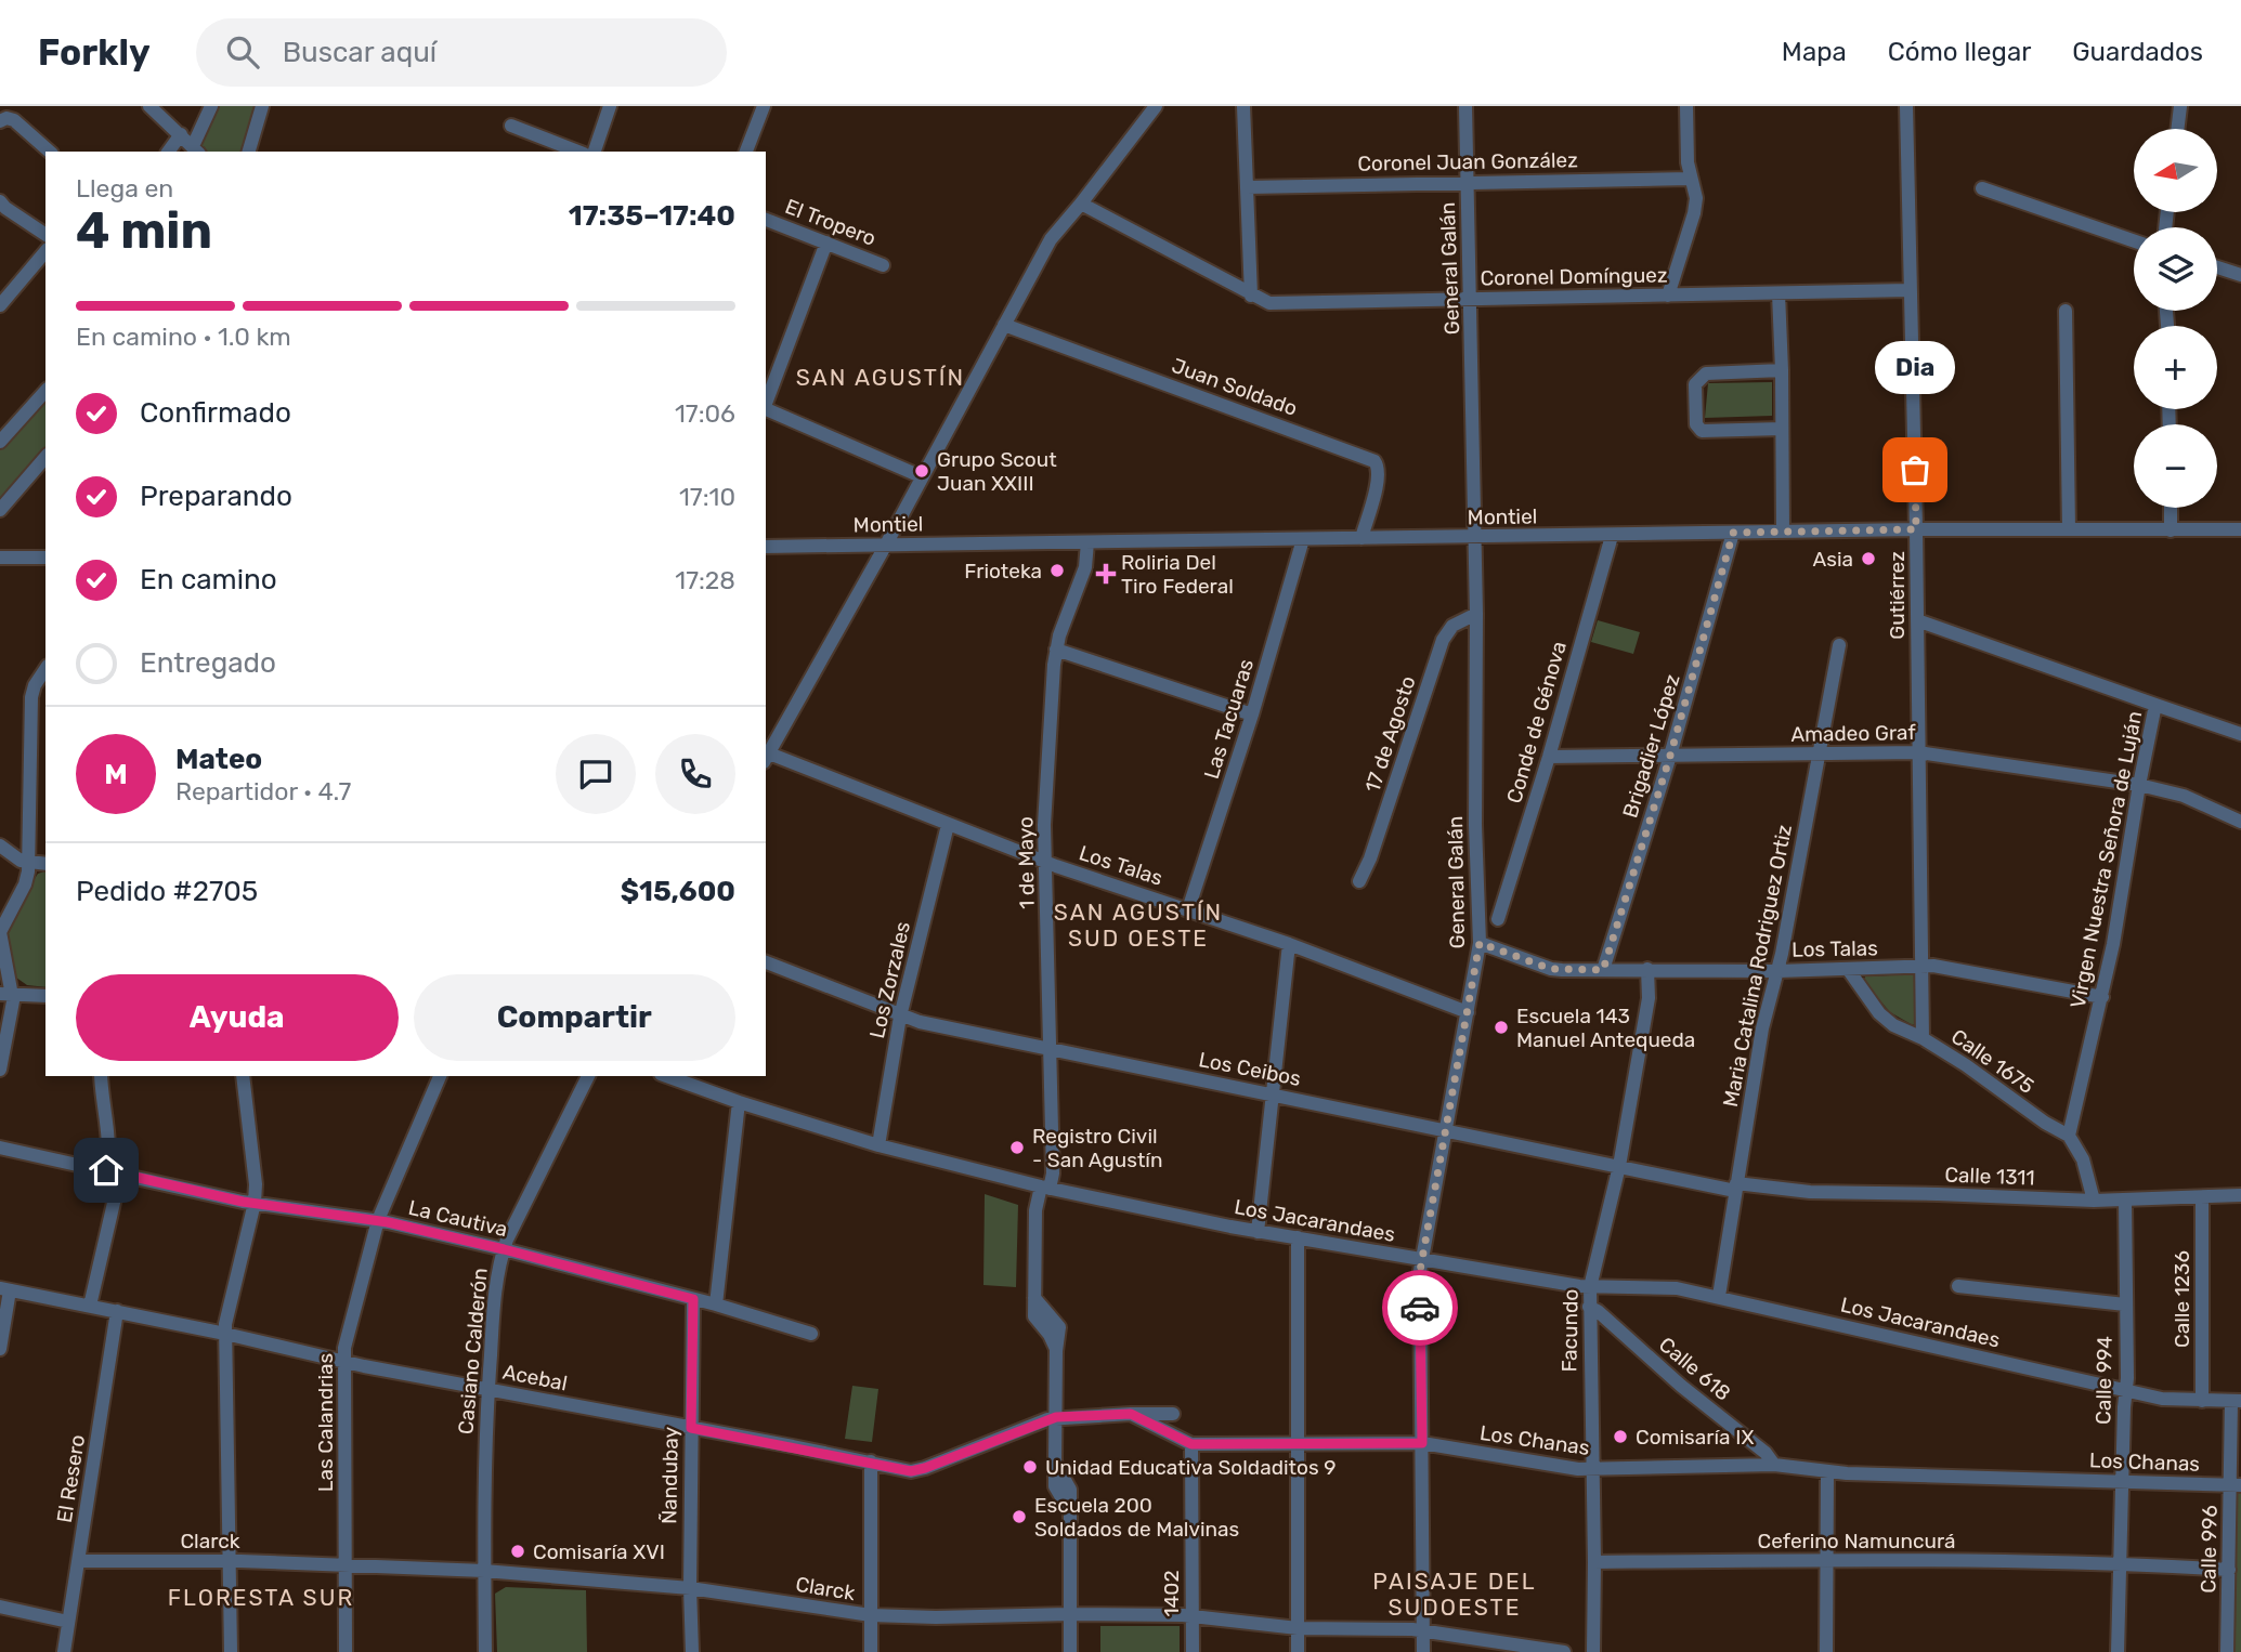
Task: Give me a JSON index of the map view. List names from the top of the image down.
{
  "streets": {
    "street": [
      "Coronel Juan González",
      "El Tropero",
      "General Galán",
      "Coronel Domínguez",
      "Juan Soldado",
      "Montiel",
      "Gutiérrez",
      "Las Tacuaras",
      "Conde de Génova",
      "Amadeo Graf",
      "17 de Agosto",
      "Brigadier López",
      "Virgen Nuestra Señora de Luján",
      "1 de Mayo",
      "Los Talas",
      "Maria Catalina Rodriguez Ortiz",
      "Los Zorzales",
      "Calle 1675",
      "Los Ceibos",
      "Calle 1311",
      "La Cautiva",
      "Los Jacarandaes",
      "Calle 1236",
      "Facundo",
      "Casiano Calderón",
      "Calle 618",
      "Acebal",
      "Calle 994",
      "Las Calandrias",
      "Los Chanas",
      "Ñandubay",
      "El Resero",
      "Clarck",
      "Ceferino Namuncurá",
      "Calle 996",
      "1402"
    ]
  },
  "crossings": [
    ["Coronel Juan González", "General Galán"],
    ["General Galán", "Coronel Domínguez"],
    ["General Galán", "Montiel"],
    ["General Galán", "17 de Agosto"],
    ["General Galán", "Los Talas"],
    ["General Galán", "Los Ceibos"],
    ["General Galán", "Los Jacarandaes"],
    ["General Galán", "Los Chanas"],
    ["General Galán", "Clarck"],
    ["Coronel Domínguez", "Gutiérrez"],
    ["Juan Soldado", "Montiel"],
    ["Montiel", "Gutiérrez"],
    ["Montiel", "Las Tacuaras"],
    ["Montiel", "Conde de Génova"],
    ["Montiel", "Brigadier López"],
    ["Montiel", "1 de Mayo"],
    ["Gutiérrez", "Amadeo Graf"],
    ["Gutiérrez", "Virgen Nuestra Señora de Luján"],
    ["Gutiérrez", "Los Talas"],
    ["Gutiérrez", "Calle 1675"],
    ["Las Tacuaras", "Los Talas"],
    ["Conde de Génova", "Amadeo Graf"],
    ["Amadeo Graf", "Brigadier López"],
    ["Amadeo Graf", "Virgen Nuestra Señora de Luján"],
    ["Amadeo Graf", "Maria Catalina Rodriguez Ortiz"],
    ["Brigadier López", "Los Talas"],
    ["Virgen Nuestra Señora de Luján", "Los Talas"],
    ["Virgen Nuestra Señora de Luján", "Calle 1675"],
    ["1 de Mayo", "Los Talas"],
    ["1 de Mayo", "Los Ceibos"],
    ["1 de Mayo", "Los Jacarandaes"],
    ["1 de Mayo", "Acebal"],
    ["1 de Mayo", "Los Chanas"],
    ["Los Talas", "Maria Catalina Rodriguez Ortiz"],
    ["Los Talas", "Los Zorzales"],
    ["Los Talas", "Calle 1675"],
    ["Los Talas", "Facundo"],
    ["Maria Catalina Rodriguez Ortiz", "Los Ceibos"],
    ["Maria Catalina Rodriguez Ortiz", "Calle 1311"],
    ["Maria Catalina Rodriguez Ortiz", "Los Jacarandaes"],
    ["Los Zorzales", "Los Ceibos"],
    ["Los Zorzales", "Los Jacarandaes"],
    ["Los Ceibos", "Calle 1311"],
    ["Los Ceibos", "Facundo"],
    ["Calle 1311", "Calle 1236"],
    ["Calle 1311", "Calle 994"],
    ["La Cautiva", "Casiano Calderón"],
    ["La Cautiva", "Las Calandrias"],
    ["La Cautiva", "Ñandubay"],
    ["Los Jacarandaes", "Calle 1236"],
    ["Los Jacarandaes", "Facundo"],
    ["Los Jacarandaes", "Calle 994"],
    ["Los Jacarandaes", "Calle 996"],
    ["Facundo", "Calle 618"],
    ["Facundo", "Los Chanas"],
    ["Facundo", "Ceferino Namuncurá"],
    ["Casiano Calderón", "Acebal"],
    ["Casiano Calderón", "Clarck"],
    ["Calle 618", "Los Chanas"],
    ["Acebal", "Las Calandrias"],
    ["Acebal", "Los Chanas"],
    ["Acebal", "Ñandubay"],
    ["Acebal", "El Resero"],
    ["Calle 994", "Los Chanas"],
    ["Calle 994", "Ceferino Namuncurá"],
    ["Las Calandrias", "Clarck"],
    ["Los Chanas", "Calle 996"],
    ["Los Chanas", "1402"],
    ["Ñandubay", "Clarck"],
    ["El Resero", "Clarck"],
    ["Clarck", "1402"],
    ["Ceferino Namuncurá", "Calle 996"]
  ],
  "districts": [
    "SAN AGUSTÍN",
    "SAN AGUSTÍN SUD OESTE",
    "PAISAJE DEL SUDOESTE",
    "FLORESTA SUR"
  ],
  "places": {
    "other": [
      "Dia",
      "Grupo Scout Juan XXIII",
      "Asia",
      "Frioteka",
      "Escuela 143 Manuel Antequeda",
      "Registro Civil - San Agustín",
      "Comisaría IX",
      "Unidad Educativa Soldaditos 9",
      "Escuela 200 Soldados de Malvinas",
      "Comisaría XVI"
    ],
    "health": ["Roliria Del Tiro Federal"]
  },
  "north": "left",
  "page": {
    "header": "Forkly",
    "search": "Buscar aquí",
    "nav": ["Mapa", "Cómo llegar", "Guardados"],
    "map_buttons": ["+", "−"],
    "heading": ["4 min", "Llega en", "17:35–17:40"],
    "panel": [
      "Mateo",
      "Repartidor · 4.7",
      "Pedido #2705",
      "$15,600"
    ],
    "bar": "En camino · 1.0 km",
    "bubble": "Dia",
    "list": [
      ["Confirmado", "17:06"],
      ["Preparando", "17:10"],
      ["En camino", "17:28"],
      "Entregado"
    ],
    "round": "M",
    "buttons": ["Ayuda", "Compartir"]
  }
}
